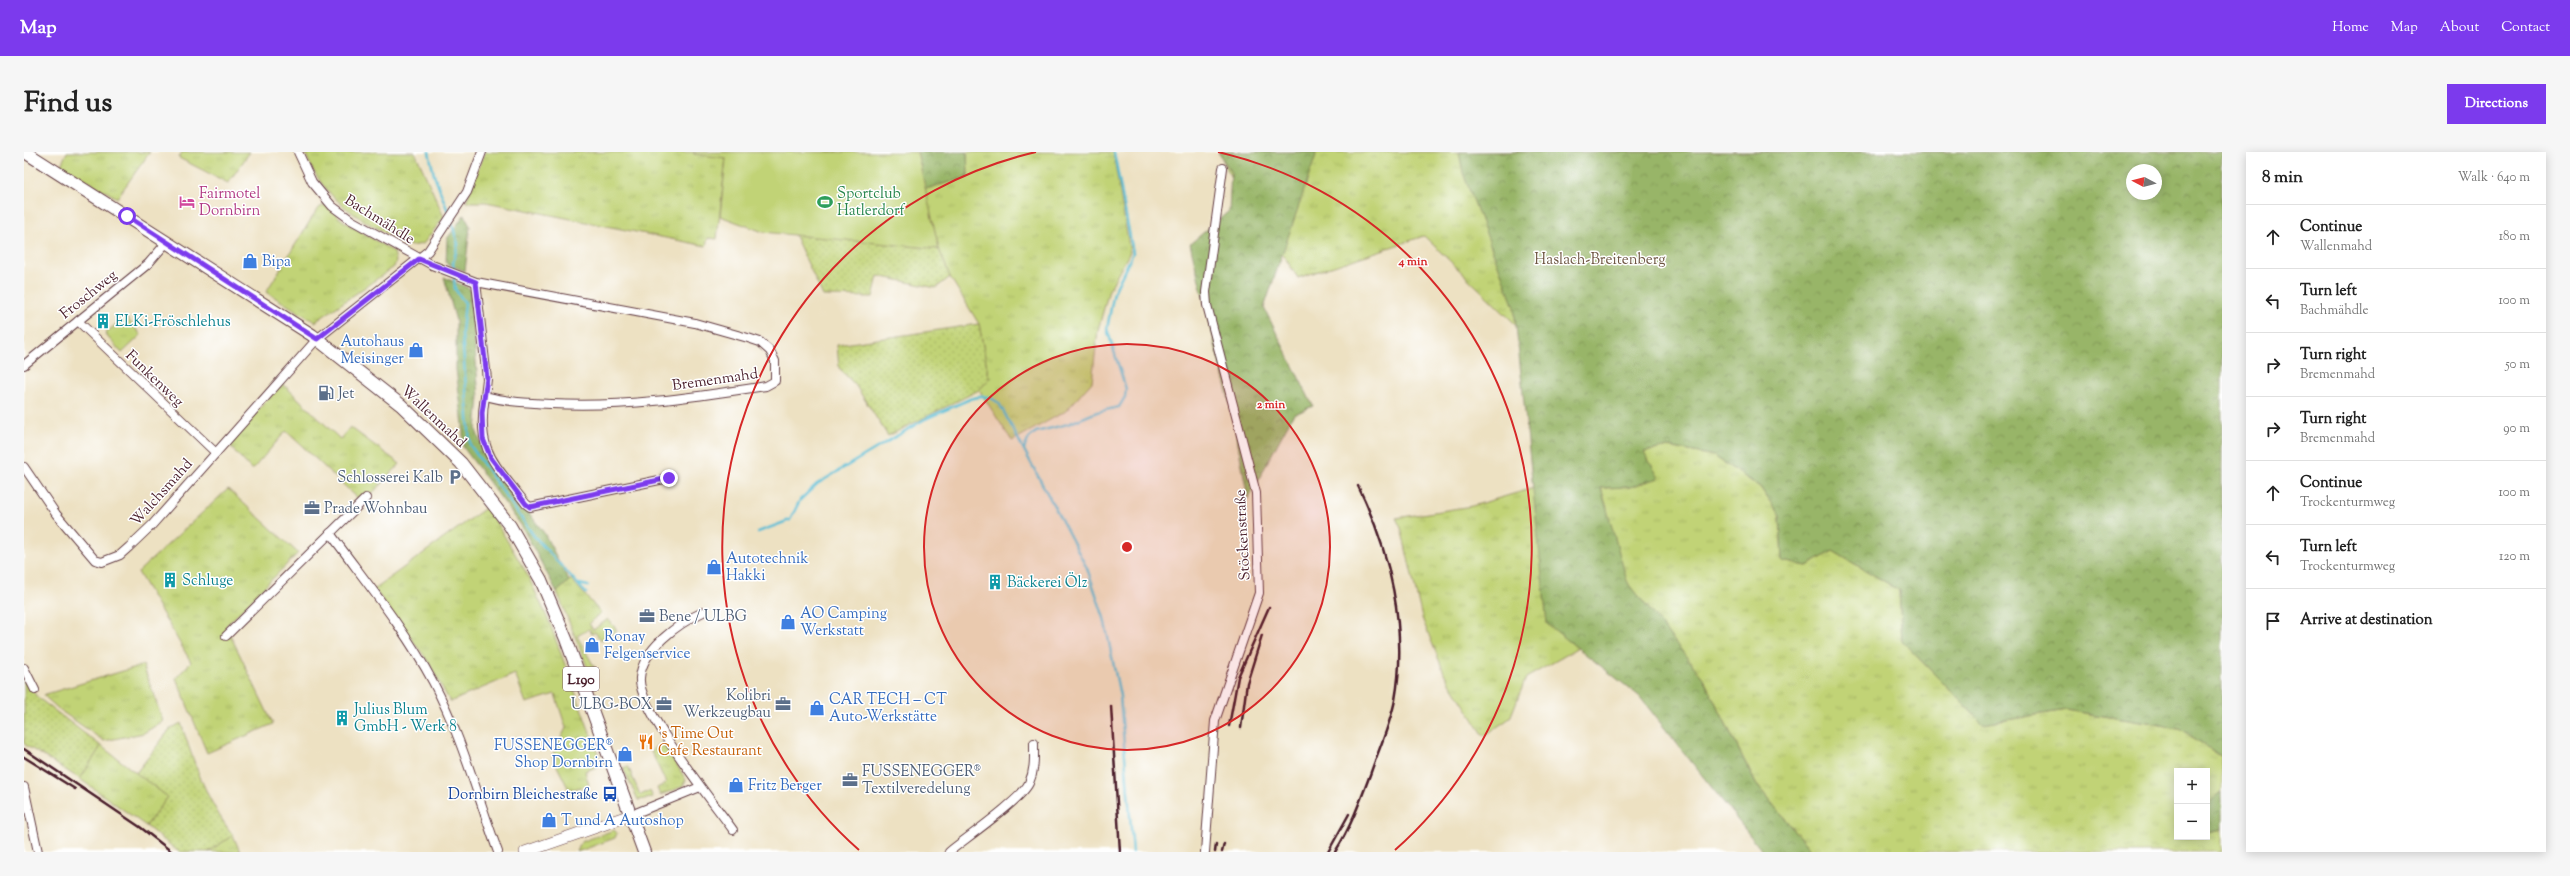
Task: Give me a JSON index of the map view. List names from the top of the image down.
{
  "streets": {
    "main road": ["Wallenmahd", "L190"],
    "street": [
      "Bachmähdle",
      "Froschweg",
      "Funkenweg",
      "Bremenmahd",
      "Walchsmahd",
      "Stöckenstraße"
    ]
  },
  "crossings": [
    ["Bachmähdle", "Bremenmahd"],
    ["Bachmähdle", "Wallenmahd"],
    ["Bachmähdle", "Walchsmahd"],
    ["Froschweg", "Funkenweg"],
    ["Froschweg", "Wallenmahd"],
    ["Funkenweg", "Walchsmahd"],
    ["Wallenmahd", "Walchsmahd"]
  ],
  "parks": ["Haslach-Breitenberg"],
  "places": {
    "hotel": ["Fairmotel Dornbirn"],
    "sports": ["Sportclub Hatlerdorf"],
    "shop": [
      "Bipa",
      "Autohaus Meisinger",
      "Autotechnik Hakki",
      "AO Camping Werkstatt",
      "Ronay Felgenservice",
      "CAR TECH – CT Auto-Werkstätte",
      "FUSSENEGGER® Shop Dornbirn",
      "Fritz Berger",
      "T und A Autoshop"
    ],
    "building": [
      "ELKi-Fröschlehus",
      "Schluge",
      "Bäckerei Ölz",
      "Julius Blum GmbH - Werk 8"
    ],
    "fuel station": ["Jet"],
    "parking": ["Schlosserei Kalb"],
    "office": [
      "Prade Wohnbau",
      "Bene / ULBG",
      "ULBG-BOX",
      "Kolibri Werkzeugbau",
      "FUSSENEGGER® Textilveredelung"
    ],
    "restaurant": ["'s Time Out Cafe Restaurant"],
    "bus stop": ["Dornbirn Bleichestraße"]
  },
  "north": "left",
  "page": {
    "header": "Map",
    "nav": [
      "Home",
      "Map",
      "About",
      "Contact"
    ],
    "title": "Find us",
    "buttons": "Directions",
    "heading": ["8 min", "Walk · 640 m"],
    "list": [
      ["Continue", "Wallenmahd", "180 m"],
      ["Turn left", "Bachmähdle", "100 m"],
      ["Turn right", "Bremenmahd", "50 m"],
      ["Turn right", "Bremenmahd", "90 m"],
      ["Continue", "Trockenturmweg", "100 m"],
      ["Turn left", "Trockenturmweg", "120 m"],
      "Arrive at destination"
    ],
    "map_buttons": ["+", "−"]
  },
  "rings": ["4 min", "2 min"]
}
